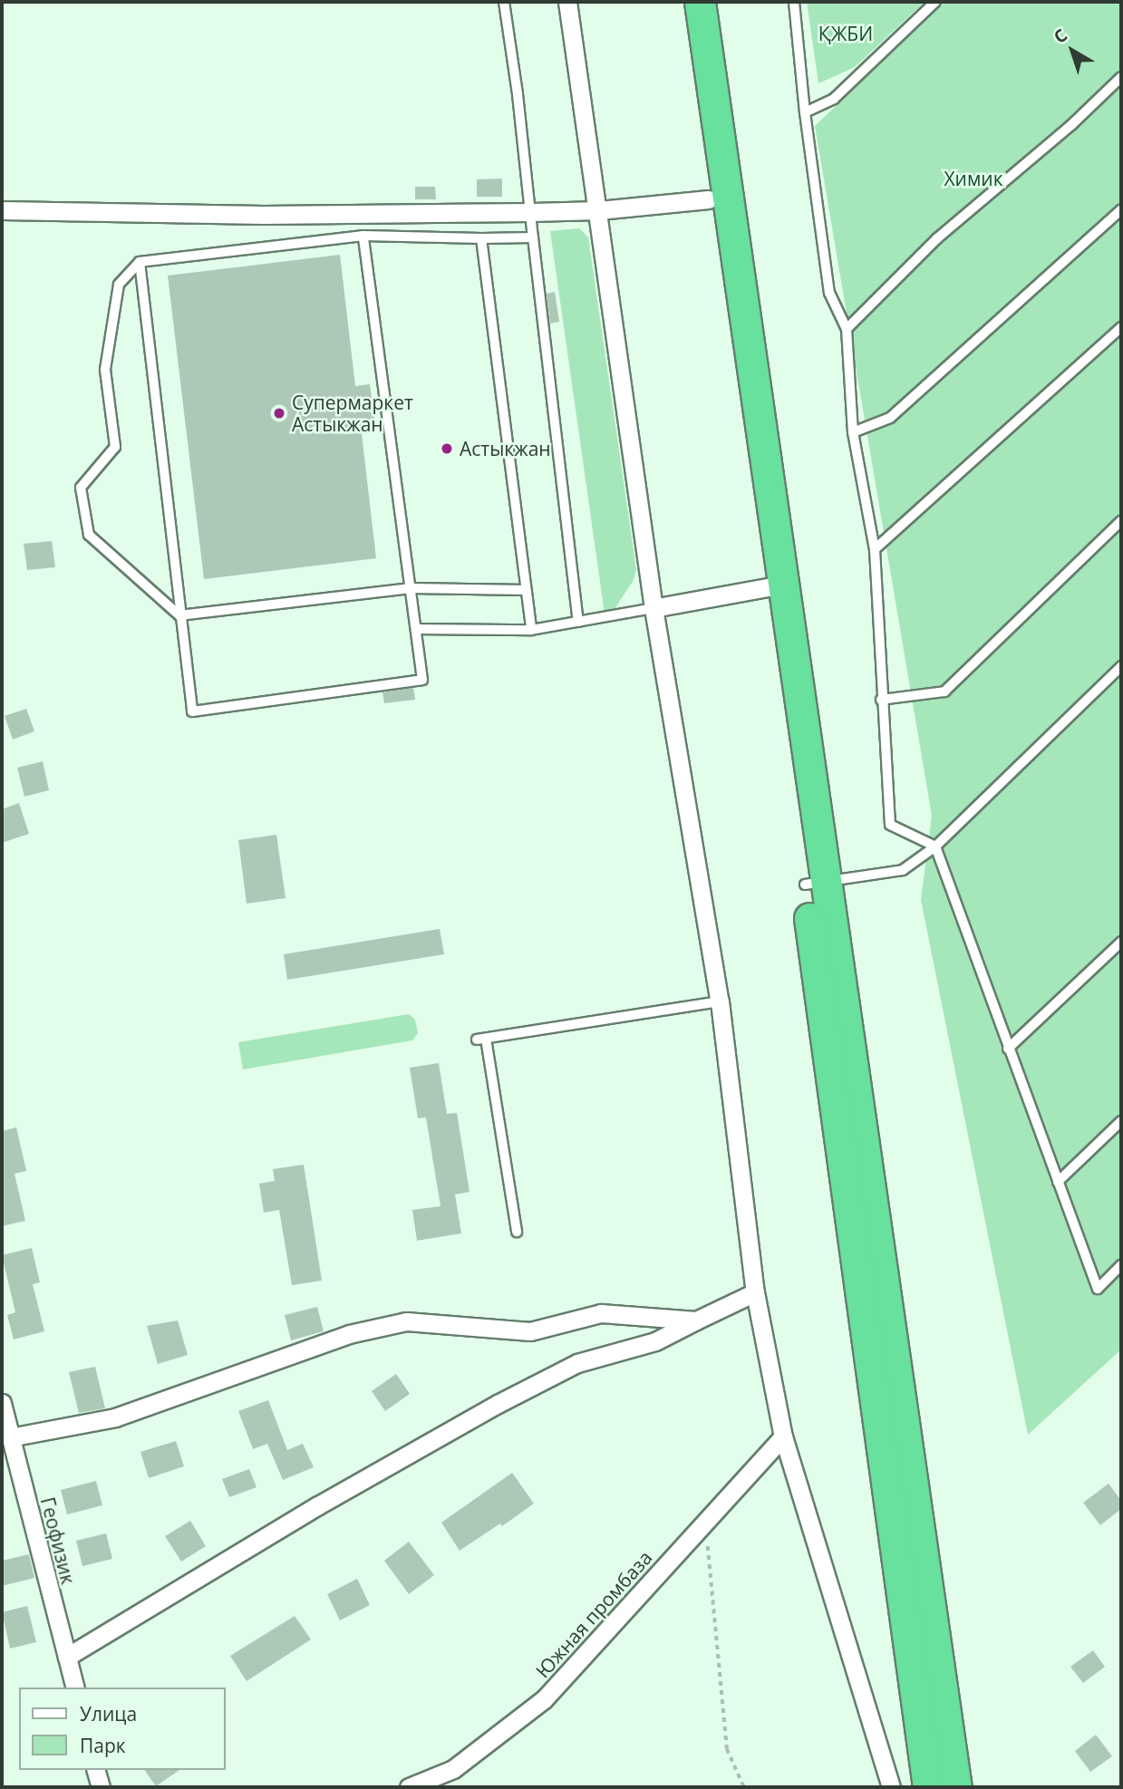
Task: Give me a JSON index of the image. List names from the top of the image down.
{
  "streets": {
    "street": ["Геофизик", "Южная промбаза"]
  },
  "parks": ["ҚЖБИ", "Химик"],
  "places": ["Супермаркет Астыкжан", "Астыкжан"],
  "legend": ["Улица", "Парк"],
  "north": "top left"
}
